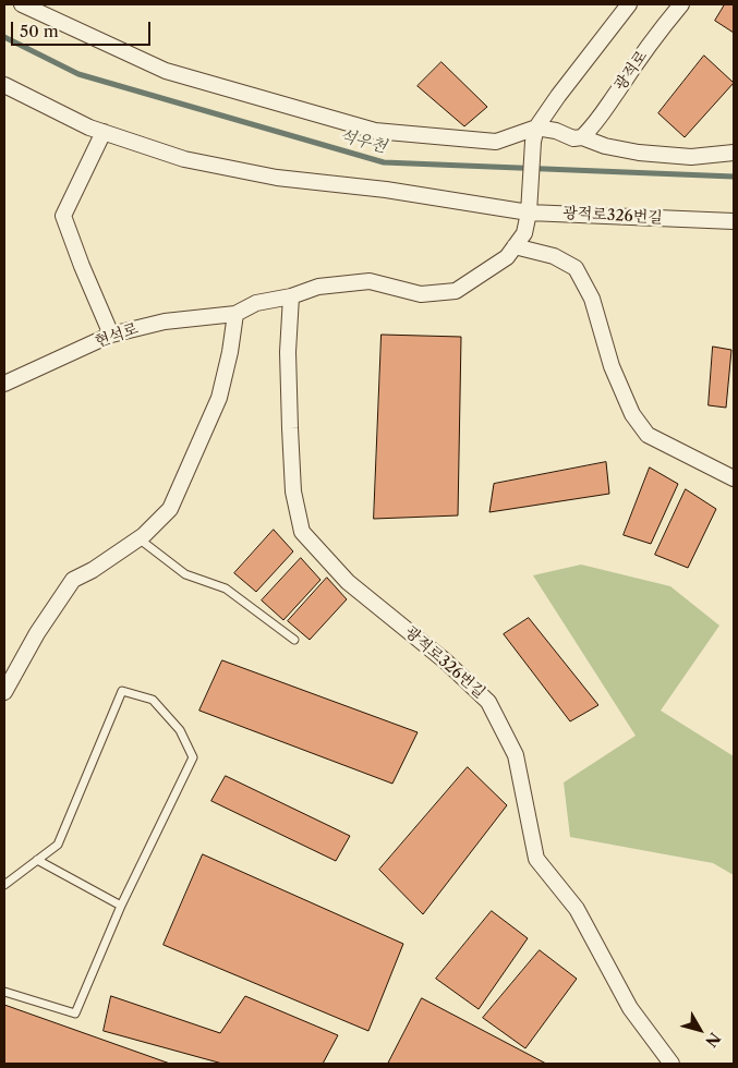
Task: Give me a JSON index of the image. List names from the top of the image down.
{
  "streets": {
    "street": ["광적로", "광적로326번길", "현석로"]
  },
  "water": ["석우천"],
  "scale_bar": "50 m",
  "north": "bottom right"
}
